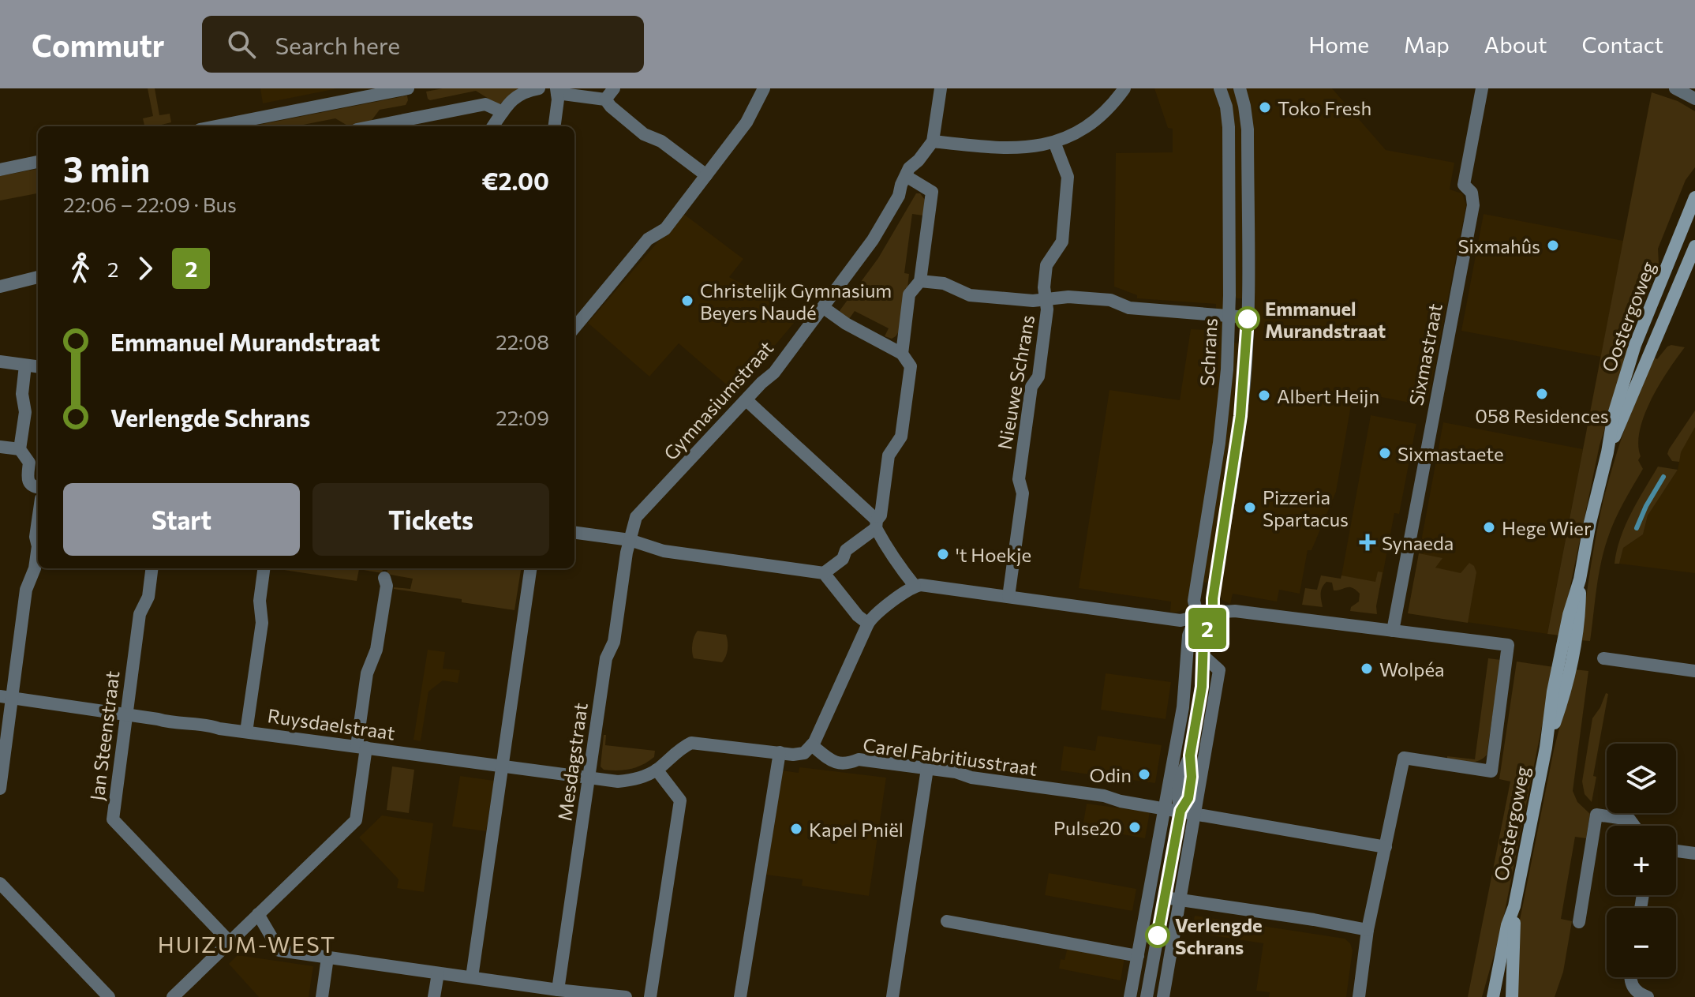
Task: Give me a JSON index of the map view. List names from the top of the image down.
{
  "streets": {
    "main road": ["Oostergoweg"],
    "street": [
      "Schrans",
      "Sixmastraat",
      "Nieuwe Schrans",
      "Gymnasiumstraat",
      "Ruysdaelstraat",
      "Jan Steenstraat",
      "Carel Fabritiusstraat",
      "Mesdagstraat"
    ]
  },
  "crossings": [
    ["Gymnasiumstraat", "Mesdagstraat"],
    ["Ruysdaelstraat", "Jan Steenstraat"],
    ["Ruysdaelstraat", "Mesdagstraat"]
  ],
  "districts": ["HUIZUM-WEST"],
  "places": {
    "other": [
      "Toko Fresh",
      "Sixmahûs",
      "Christelijk Gymnasium Beyers Naudé",
      "Emmanuel Murandstraat",
      "058 Residences",
      "Albert Heijn",
      "Sixmastaete",
      "Pizzeria Spartacus",
      "Hege Wier",
      "'t Hoekje",
      "Wolpéa",
      "Odin",
      "Pulse20",
      "Kapel Pniël",
      "Verlengde Schrans"
    ],
    "health": ["Synaeda"]
  },
  "lines": ["bus line 2"],
  "page": {
    "header": "Commutr",
    "search": "Search here",
    "nav": [
      "Home",
      "Map",
      "About",
      "Contact"
    ],
    "on_map": "2",
    "heading": ["3 min", "22:06 – 22:09 · Bus", "€2.00"],
    "legs": ["2", "2"],
    "list": [
      {
        "name": "Emmanuel Murandstraat",
        "value": "22:08"
      },
      {
        "name": "Verlengde Schrans",
        "value": "22:09"
      }
    ],
    "buttons": ["Start", "Tickets"],
    "map_buttons": ["+", "−"]
  }
}
